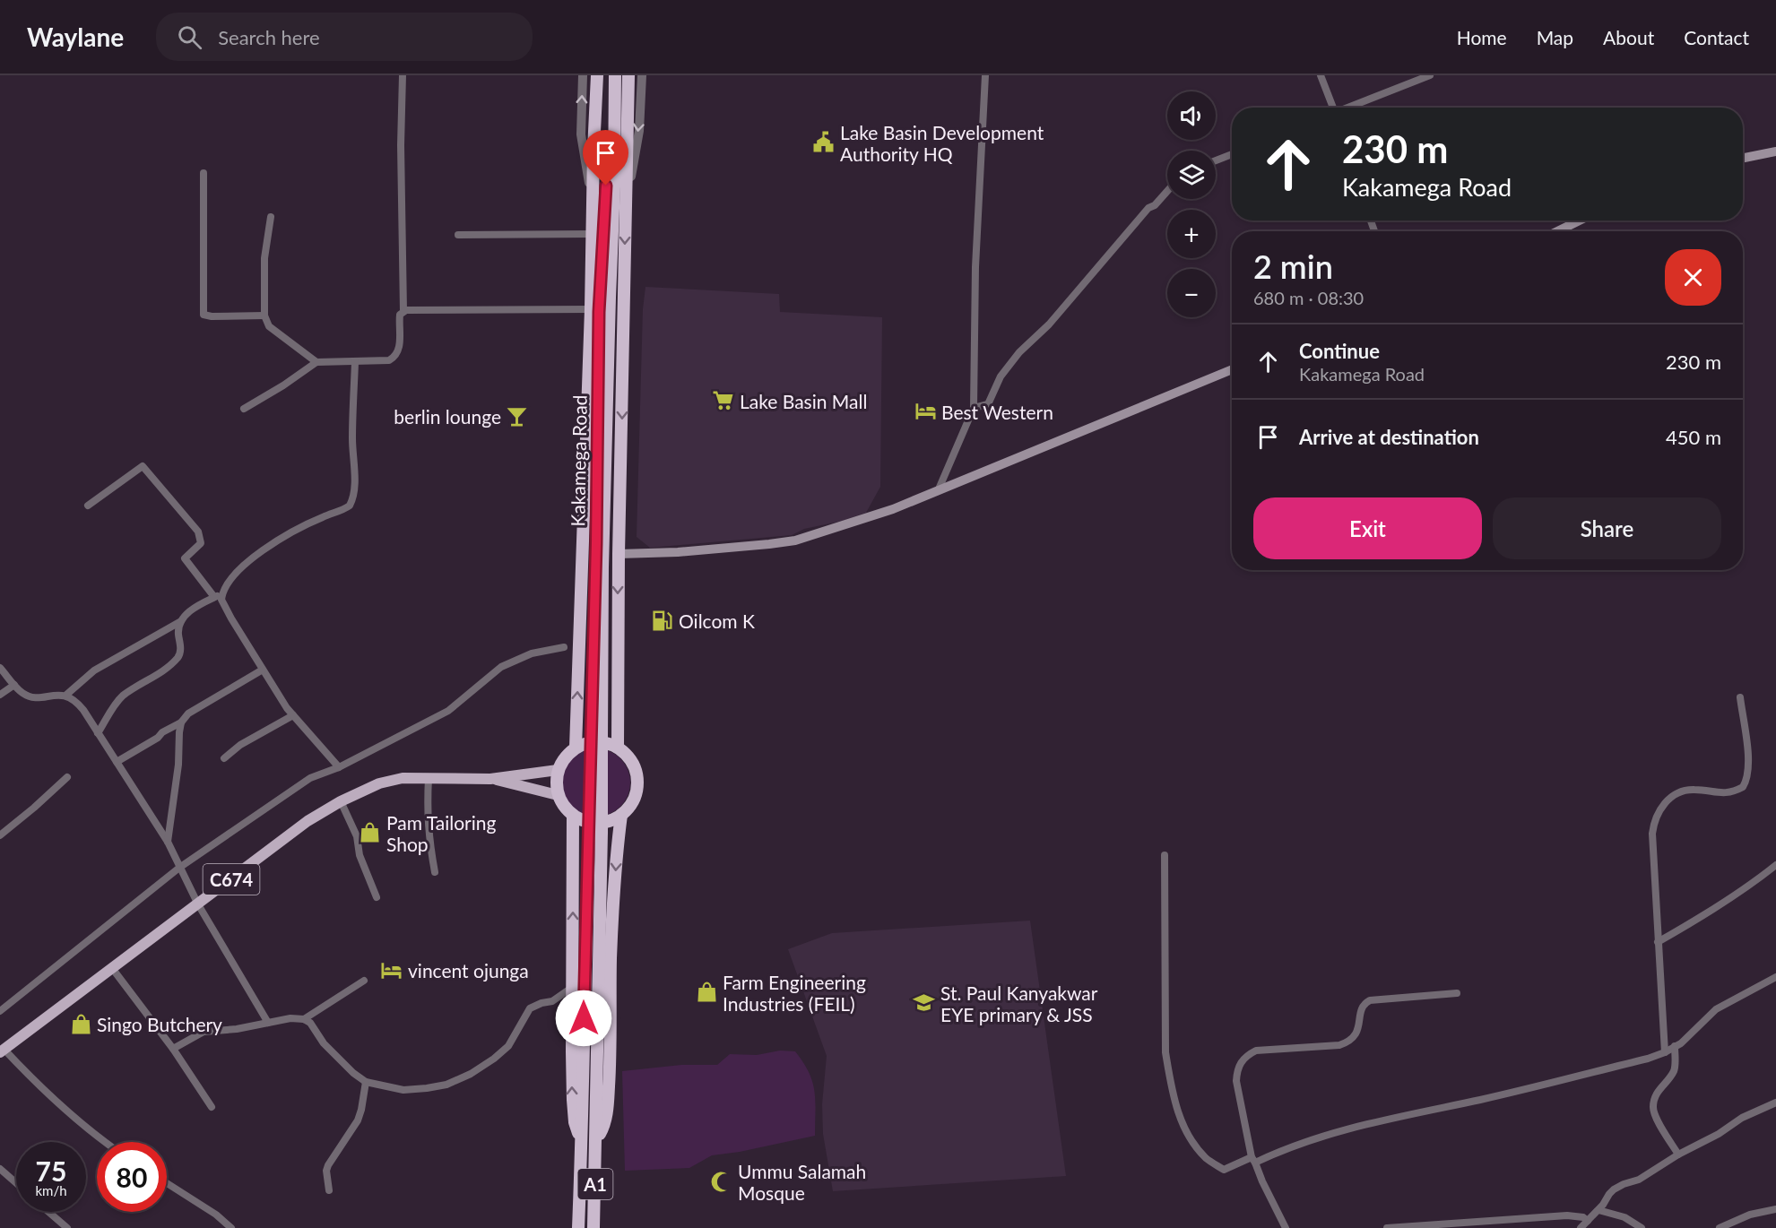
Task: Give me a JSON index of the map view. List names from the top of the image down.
{
  "streets": {
    "highway": ["Kakamega Road", "A1"],
    "main road": ["C674"]
  },
  "crossings": [
    ["Kakamega Road", "A1"],
    ["C674", "A1"]
  ],
  "places": {
    "public building": ["Lake Basin Development Authority HQ"],
    "supermarket": ["Lake Basin Mall"],
    "hotel": ["Best Western", "vincent ojunga"],
    "bar": ["berlin lounge"],
    "fuel station": ["Oilcom K"],
    "shop": ["Pam Tailoring Shop", "Farm Engineering Industries (FEIL)", "Singo Butchery"],
    "school or university": ["St. Paul Kanyakwar EYE primary & JSS"],
    "mosque": ["Ummu Salamah Mosque"]
  },
  "page": {
    "header": "Waylane",
    "search": "Search here",
    "nav": [
      "Home",
      "Map",
      "About",
      "Contact"
    ],
    "map_buttons": ["+", "−"],
    "turn": ["230 m", "Kakamega Road"],
    "heading": ["2 min", "680 m · 08:30"],
    "list": [
      {
        "name": "Continue",
        "note": "Kakamega Road",
        "value": "230 m"
      },
      {
        "name": "Arrive at destination",
        "value": "450 m"
      }
    ],
    "buttons": ["Exit", "Share"],
    "speed": "75 km/h",
    "limit": "80"
  }
}
